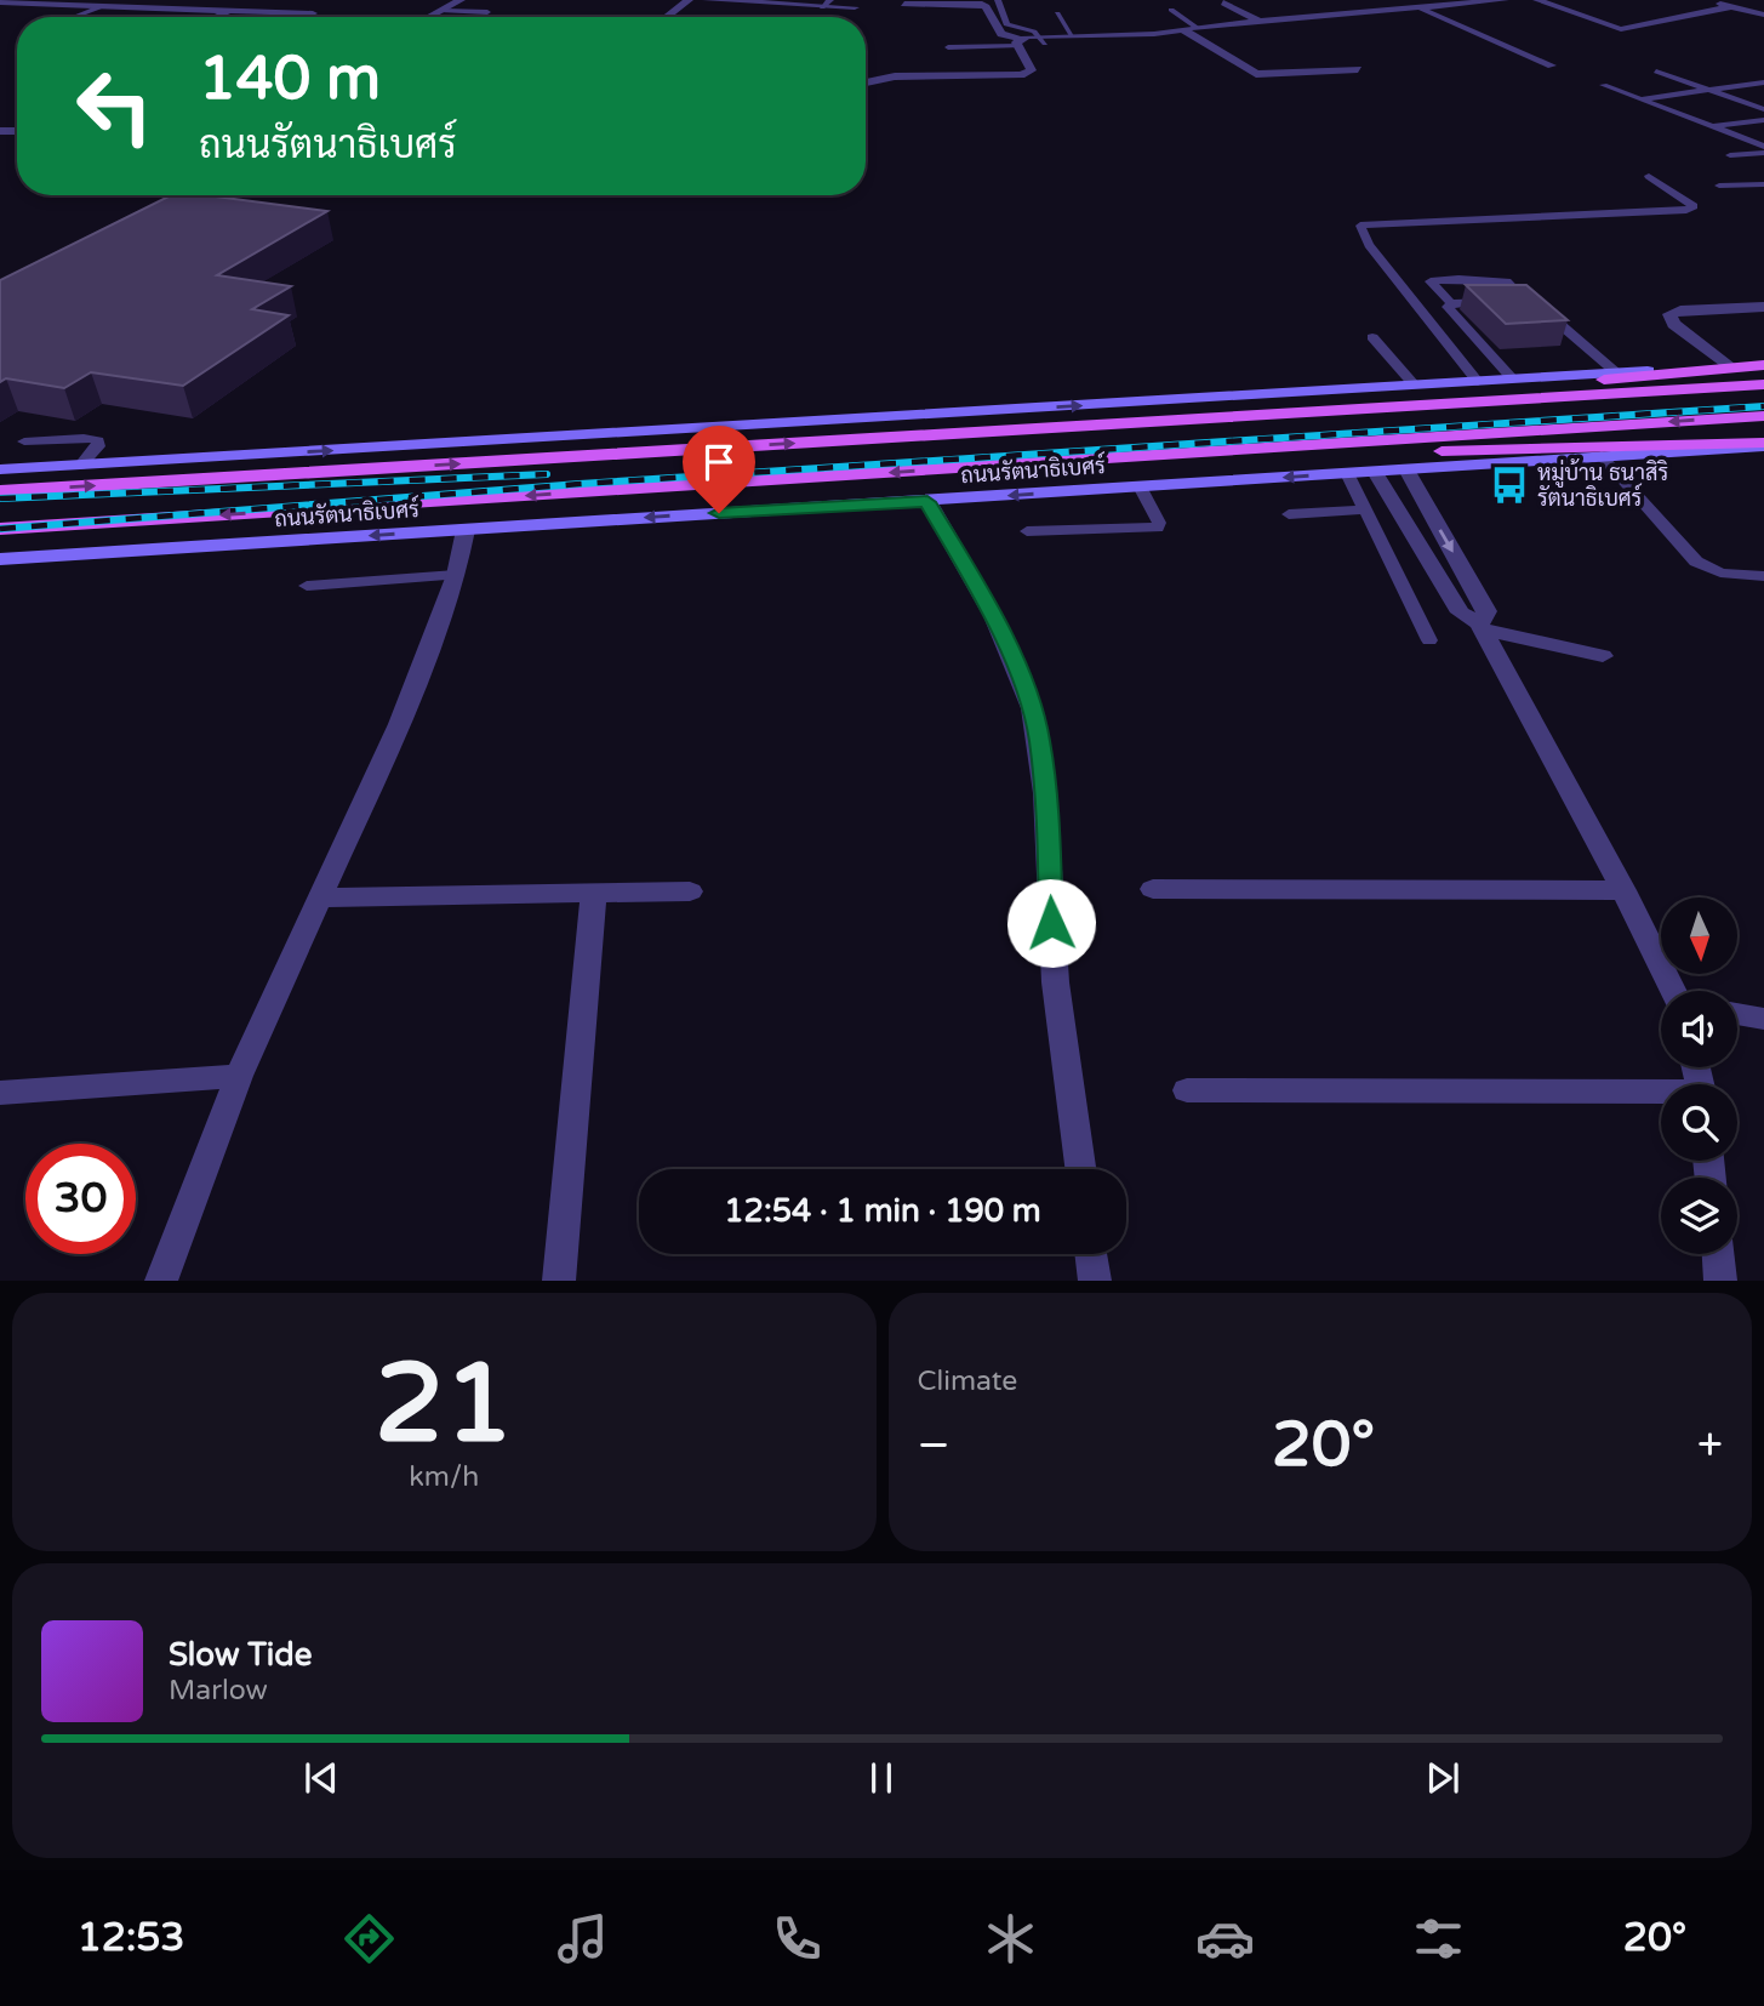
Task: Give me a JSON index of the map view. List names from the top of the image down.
{
  "streets": {
    "main road": ["ถนนรัตนาธิเบศร์"]
  },
  "places": {
    "bus stop": ["หมู่บ้าน ธนาสิริ รัตนาธิเบศร์"]
  },
  "north": "bottom",
  "page": {
    "turn": ["140 m", "ถนนรัตนาธิเบศร์"],
    "limit": "30",
    "trip": "12:54 · 1 min · 190 m",
    "tile": [
      ["21", "km/h"],
      "Climate"
    ],
    "heat": ["−", "20°", "+"],
    "song": ["Slow Tide", "Marlow"],
    "tabs": ["12:53", "20°"]
  }
}
